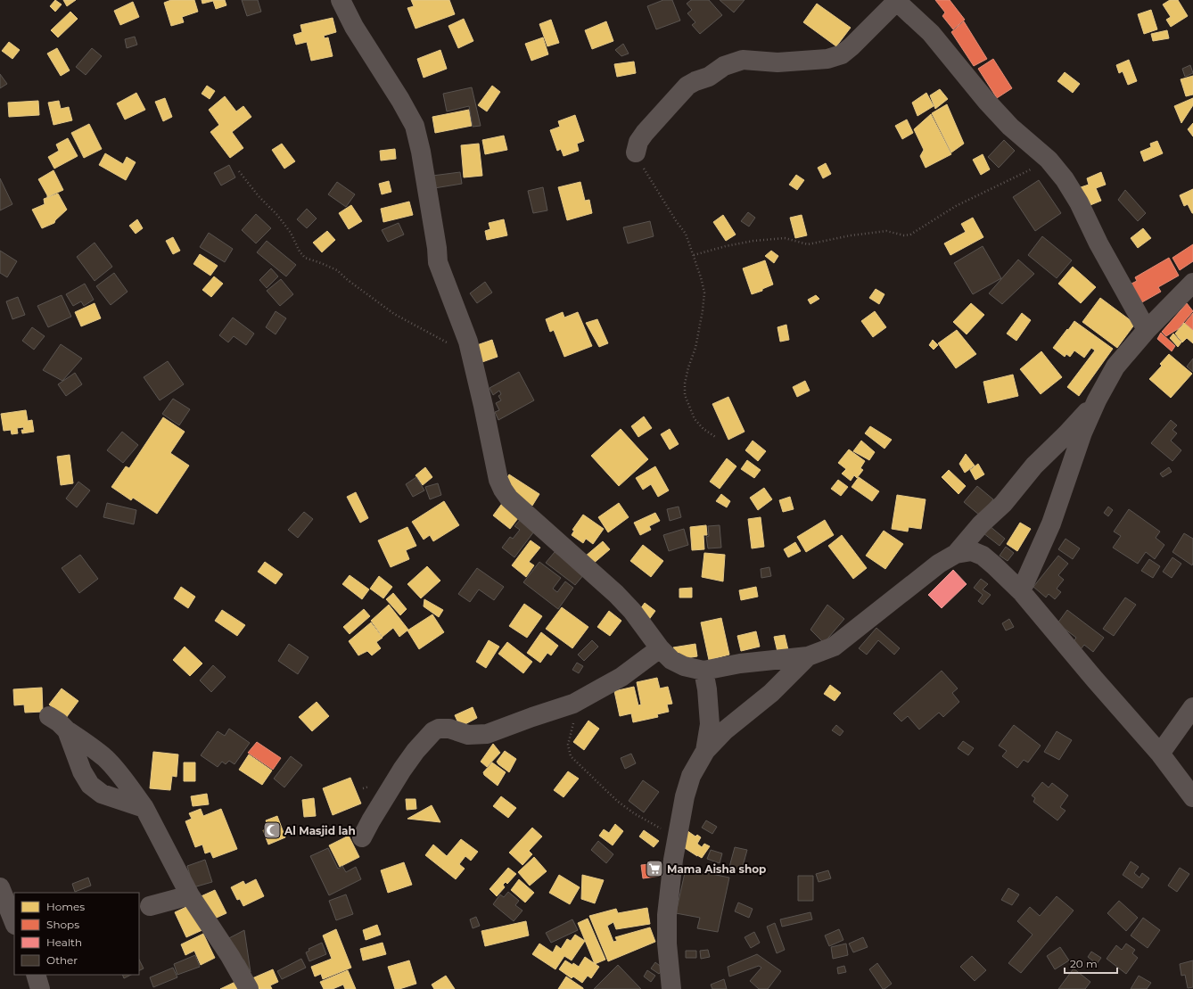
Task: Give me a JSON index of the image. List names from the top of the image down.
{
  "places": {
    "mosque": ["Al Masjid lah"],
    "supermarket": ["Mama Aisha shop"]
  },
  "legend": [
    "Homes",
    "Shops",
    "Health",
    "Other"
  ],
  "scale_bar": "20 m"
}
